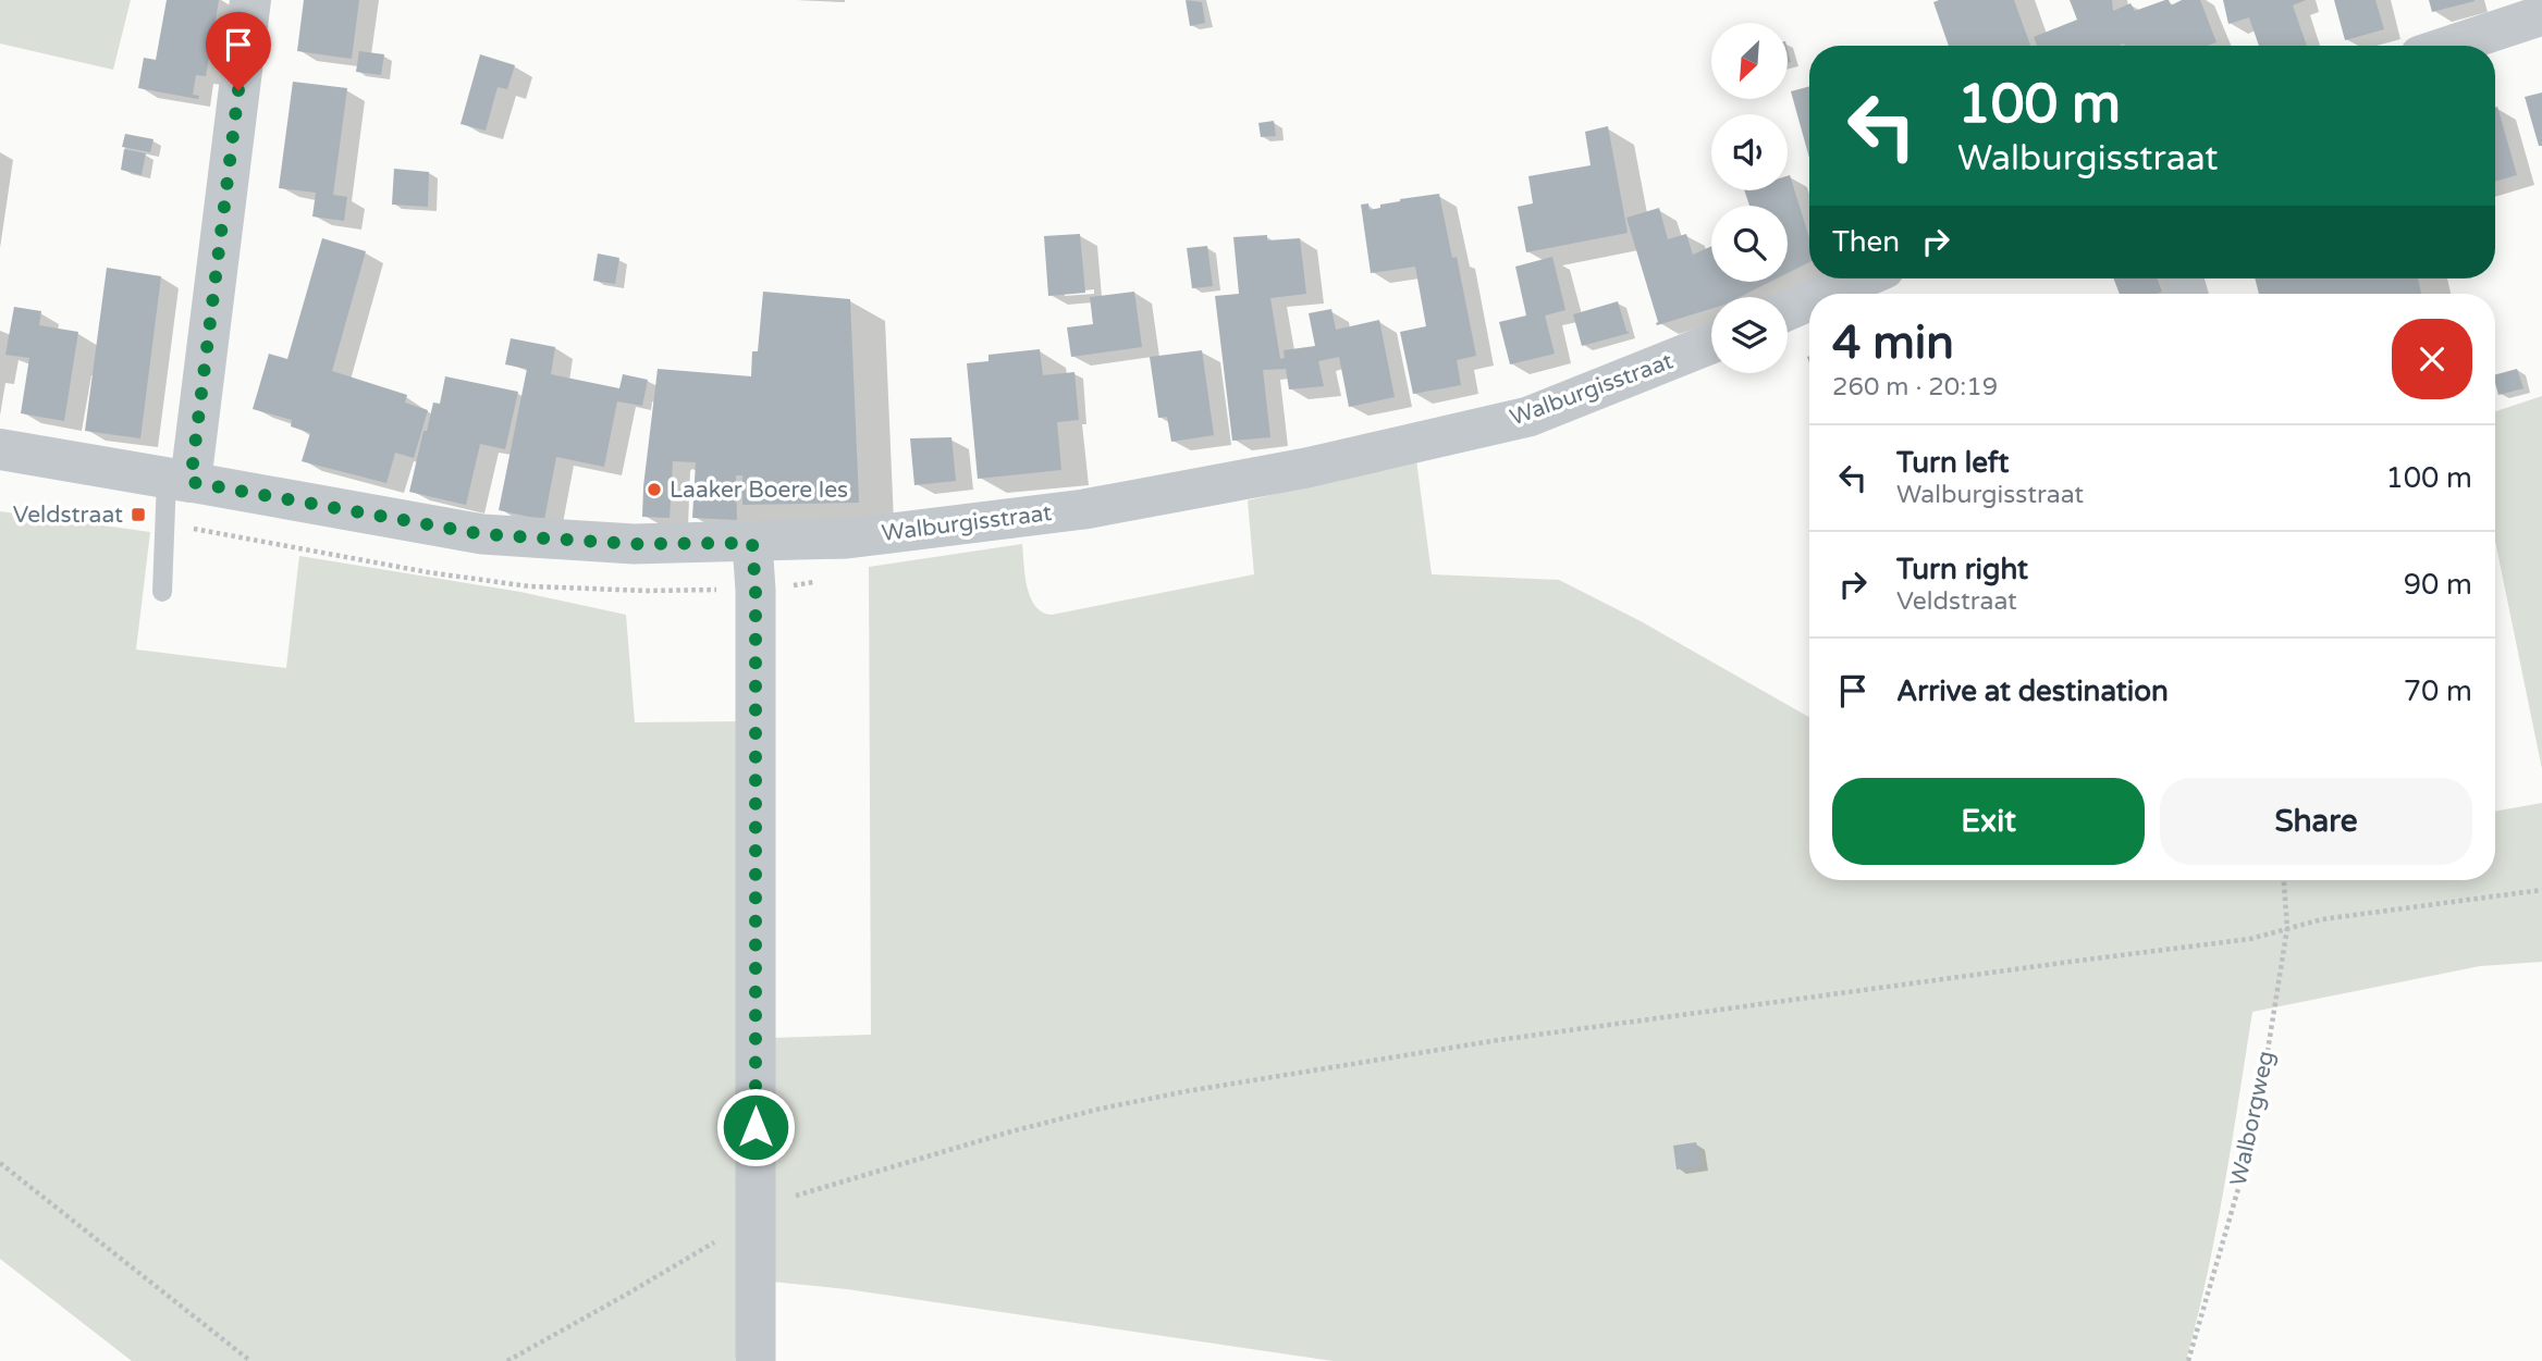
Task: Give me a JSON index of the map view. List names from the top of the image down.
{
  "streets": {
    "street": ["Walburgisstraat"],
    "path": ["Walborgweg"]
  },
  "places": {
    "other": ["Laaker Boere Ies"],
    "transit": ["Veldstraat"]
  },
  "north": "bottom left",
  "page": {
    "turn": ["100 m", "Walburgisstraat"],
    "then": "Then",
    "heading": ["4 min", "260 m · 20:19"],
    "list": [
      {
        "name": "Turn left",
        "note": "Walburgisstraat",
        "value": "100 m"
      },
      {
        "name": "Turn right",
        "note": "Veldstraat",
        "value": "90 m"
      },
      {
        "name": "Arrive at destination",
        "value": "70 m"
      }
    ],
    "buttons": ["Exit", "Share"]
  }
}
